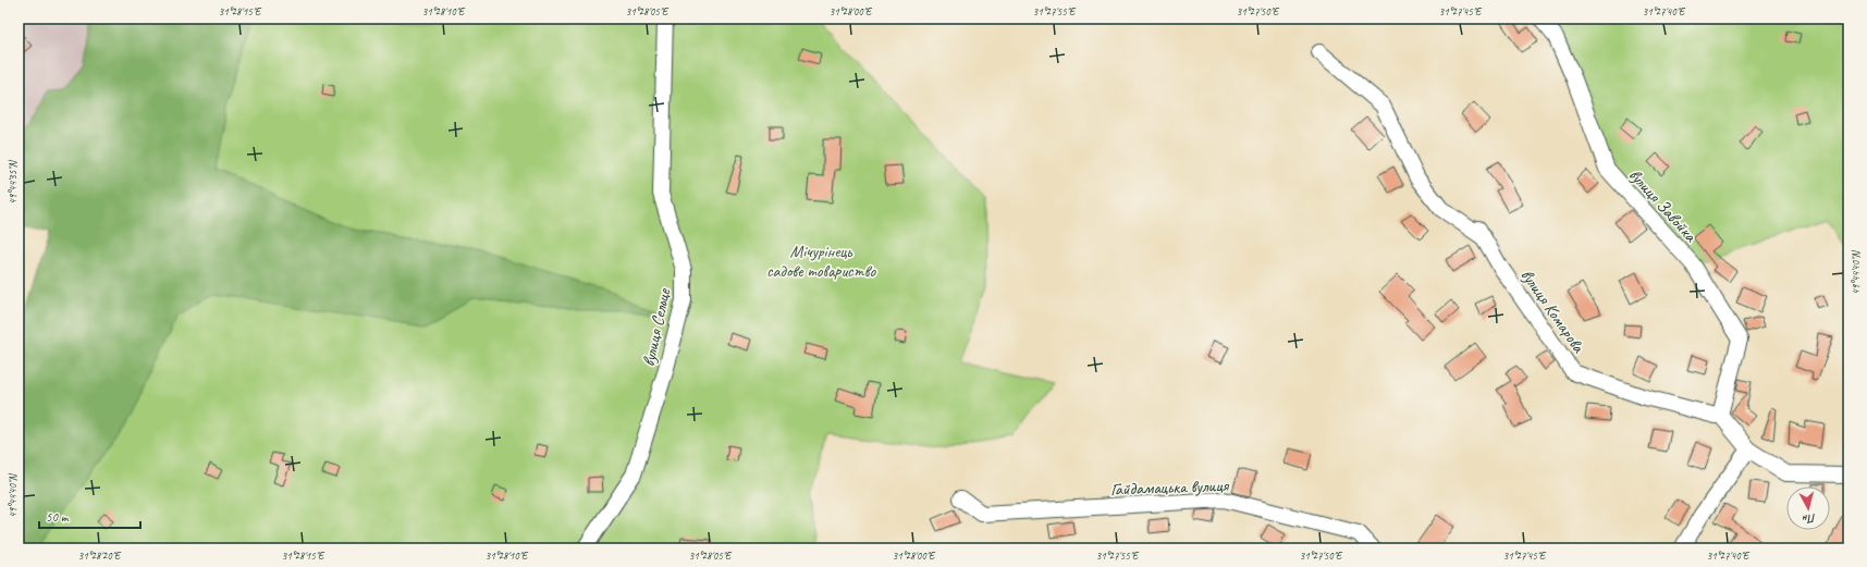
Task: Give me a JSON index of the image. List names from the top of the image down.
{
  "streets": {
    "street": [
      "вулиця Завойка",
      "вулиця Комарова",
      "вулиця Сельце",
      "Гайдамацька вулиця"
    ]
  },
  "crossings": [
    ["вулиця Завойка", "вулиця Комарова"]
  ],
  "parks": ["Мічурінець садове товариство"],
  "scale_bar": "50 m",
  "north": "bottom",
  "coordinates": [
    "31°28'15\"E",
    "31°28'10\"E",
    "31°28'05\"E",
    "31°28'00\"E",
    "31°27'55\"E",
    "31°27'50\"E",
    "31°27'45\"E",
    "31°27'40\"E",
    "49°44'35\"N",
    "49°44'40\"N",
    "31°28'20\"E"
  ]
}
